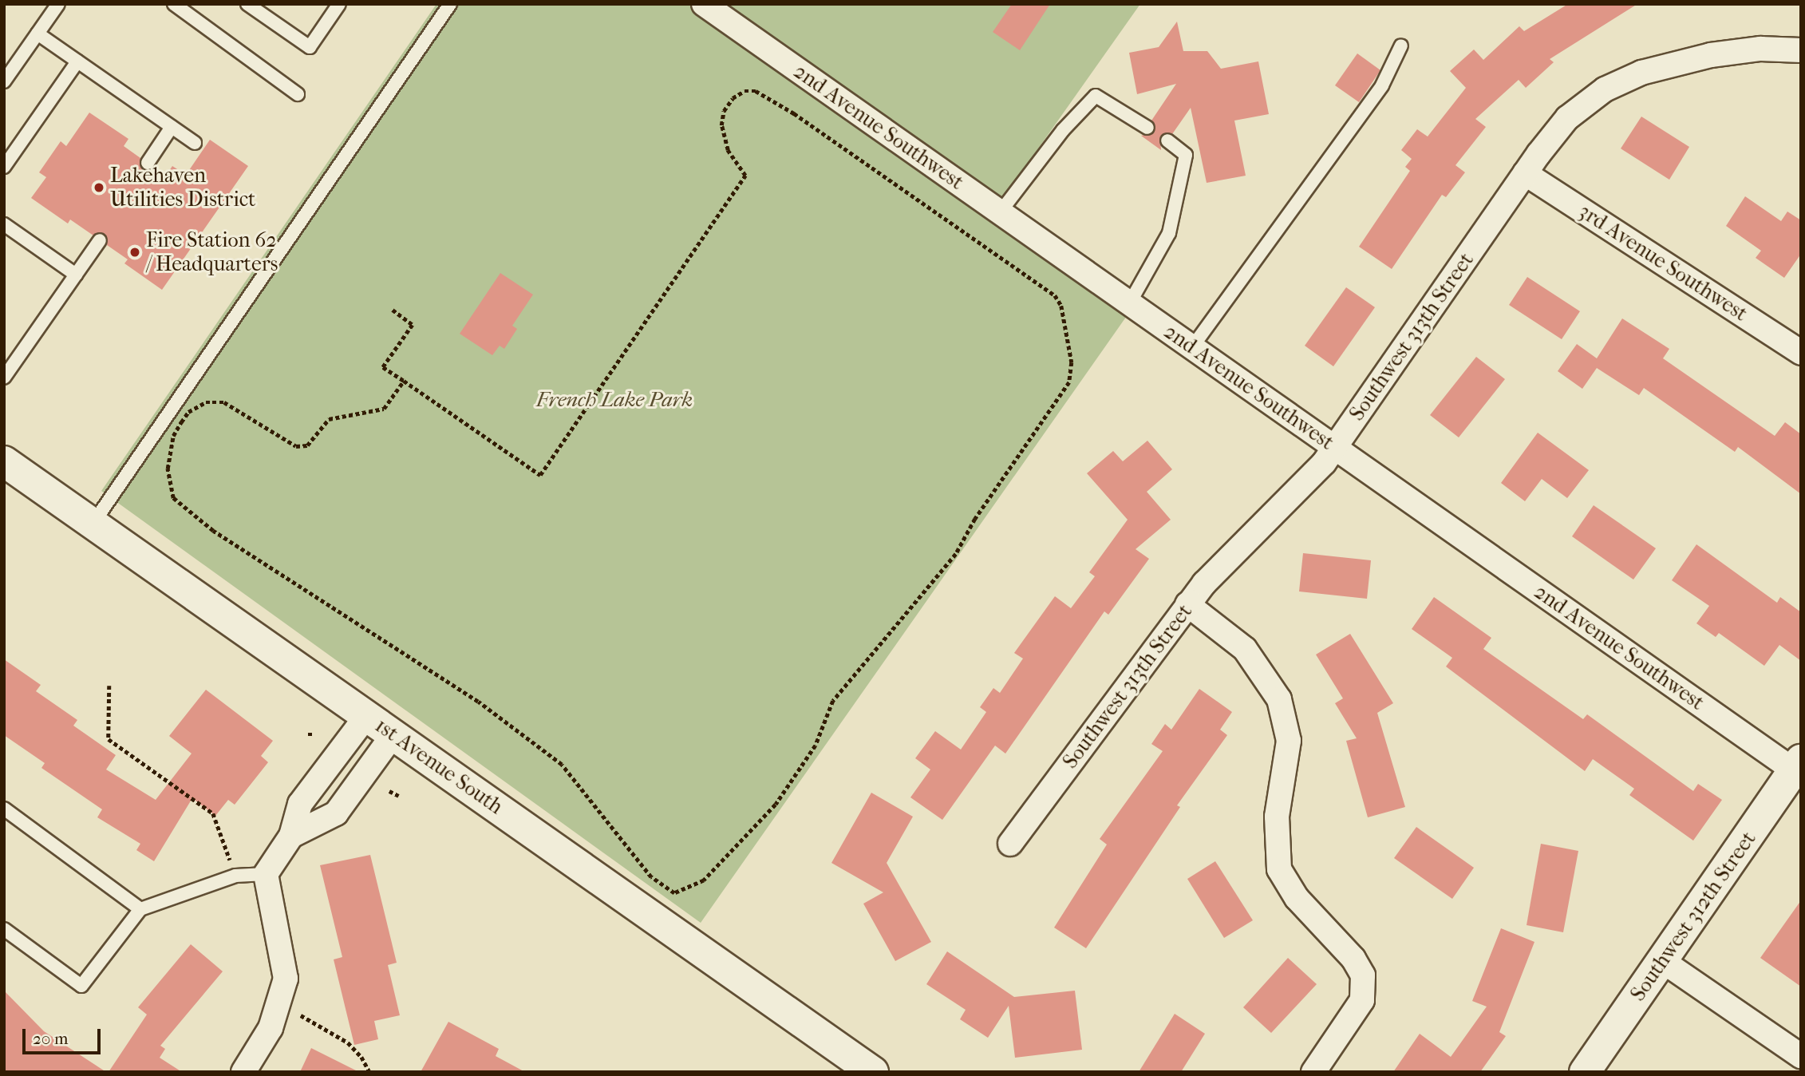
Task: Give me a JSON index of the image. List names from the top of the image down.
{
  "streets": {
    "main road": ["1st Avenue South", "Southwest 312th Street"],
    "street": ["2nd Avenue Southwest", "3rd Avenue Southwest", "Southwest 313th Street"]
  },
  "crossings": [
    ["2nd Avenue Southwest", "Southwest 313th Street"],
    ["2nd Avenue Southwest", "Southwest 312th Street"],
    ["3rd Avenue Southwest", "Southwest 313th Street"]
  ],
  "parks": ["French Lake Park"],
  "places": ["Lakehaven Utilities District", "Fire Station 62 / Headquarters"],
  "scale_bar": "20 m"
}
